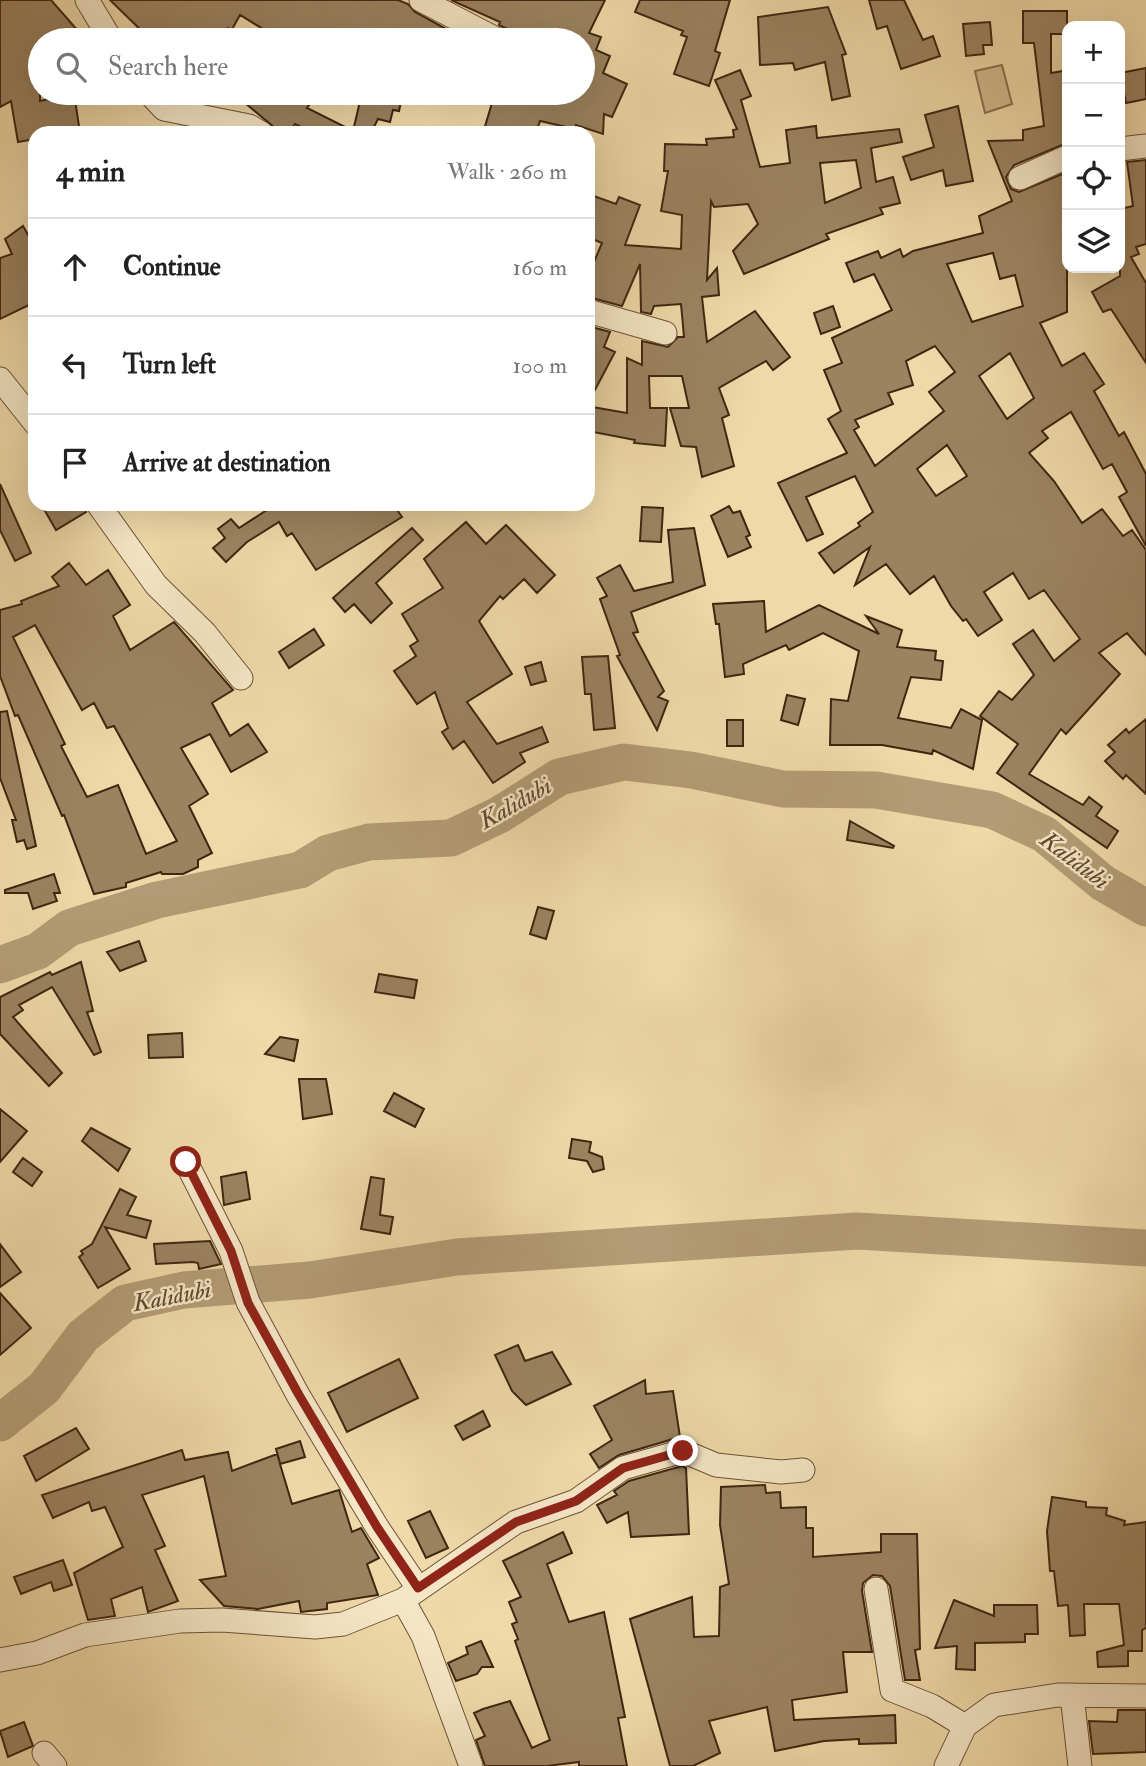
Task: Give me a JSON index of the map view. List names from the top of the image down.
{
  "water": ["Kalidubi"],
  "page": {
    "map_buttons": ["+", "−"],
    "search": "Search here",
    "heading": ["4 min", "Walk · 260 m"],
    "list": [
      ["Continue", "160 m"],
      ["Turn left", "100 m"],
      "Arrive at destination"
    ]
  }
}
